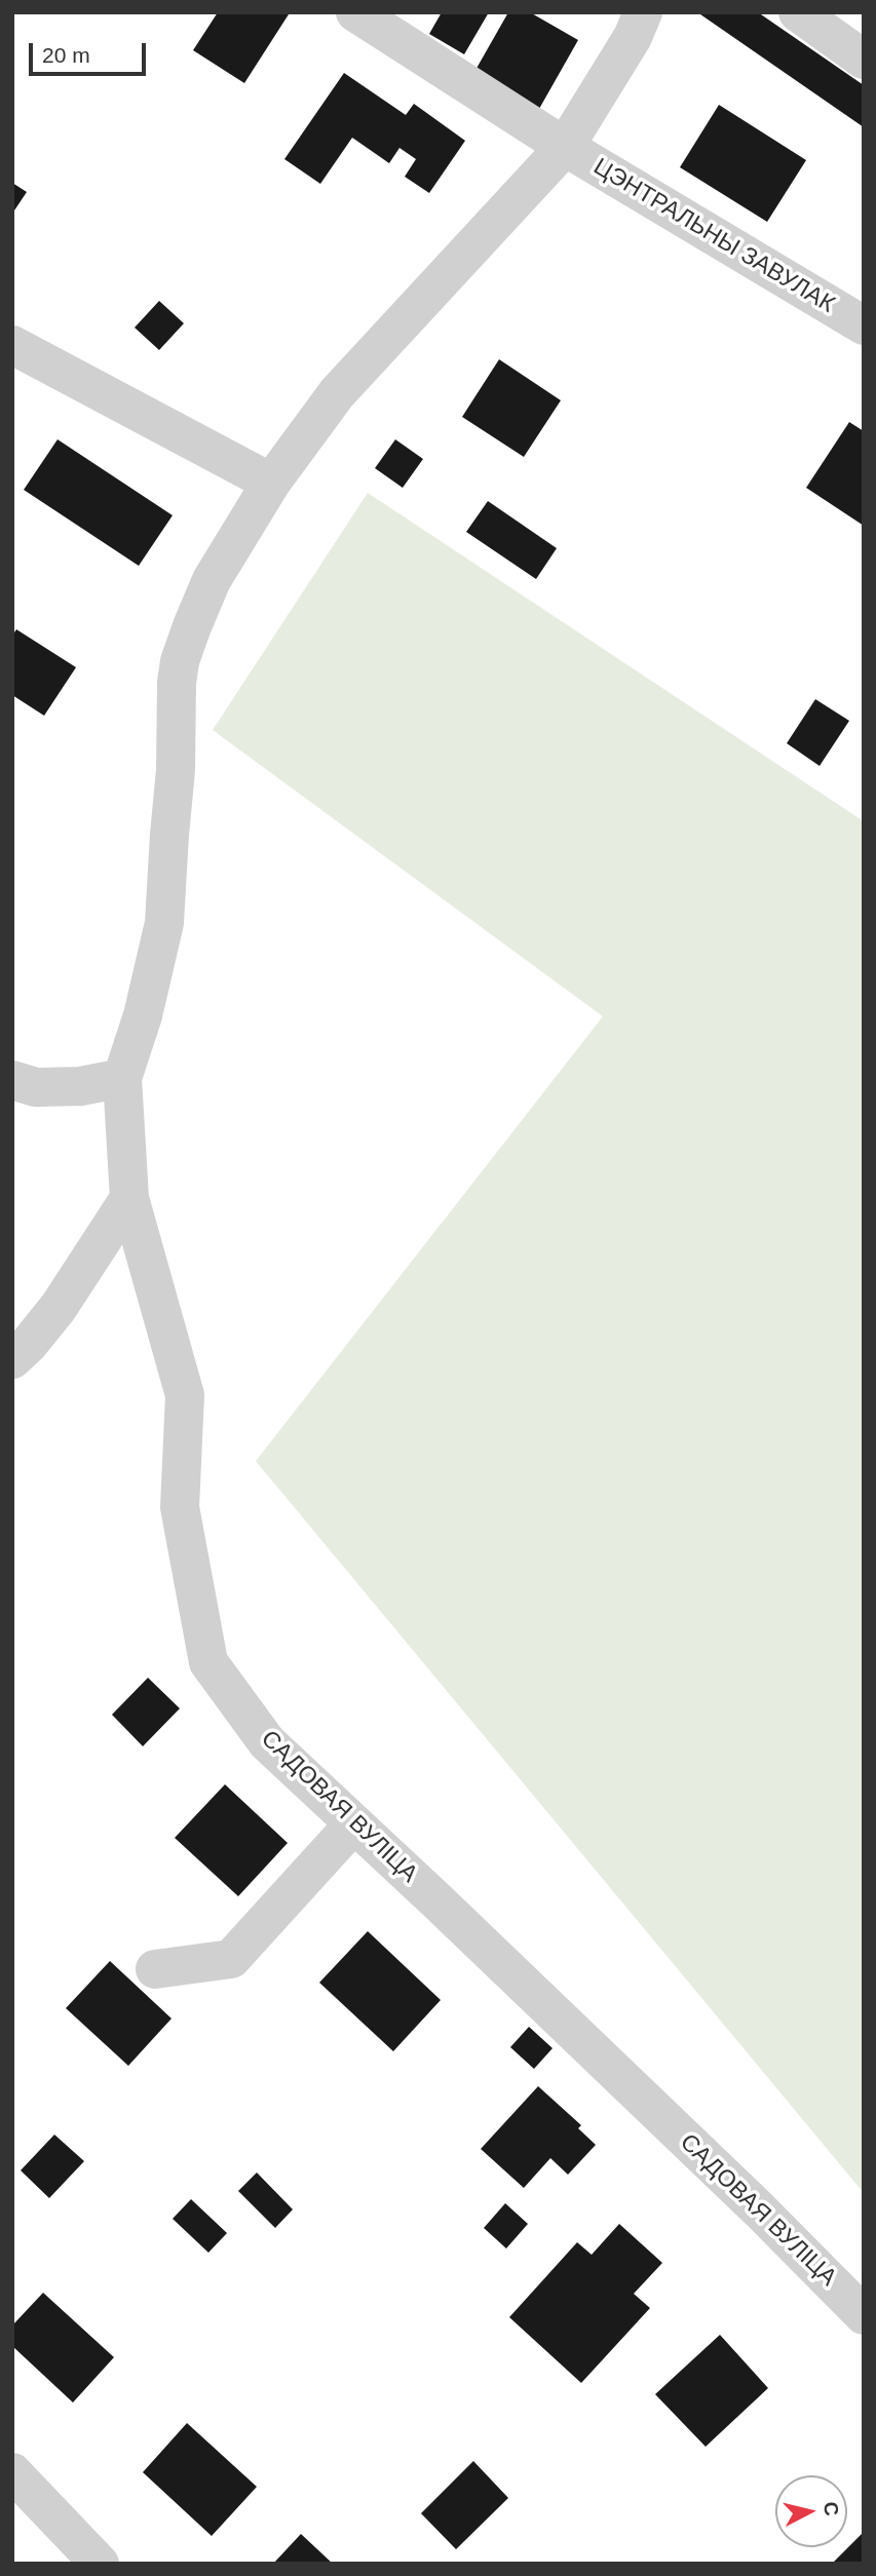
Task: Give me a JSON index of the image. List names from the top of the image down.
{
  "streets": {
    "street": ["ЦЭНТРАЛЬНЫ ЗАВУЛАК", "САДОВАЯ ВУЛІЦА"]
  },
  "scale_bar": "20 m",
  "north": "right"
}
